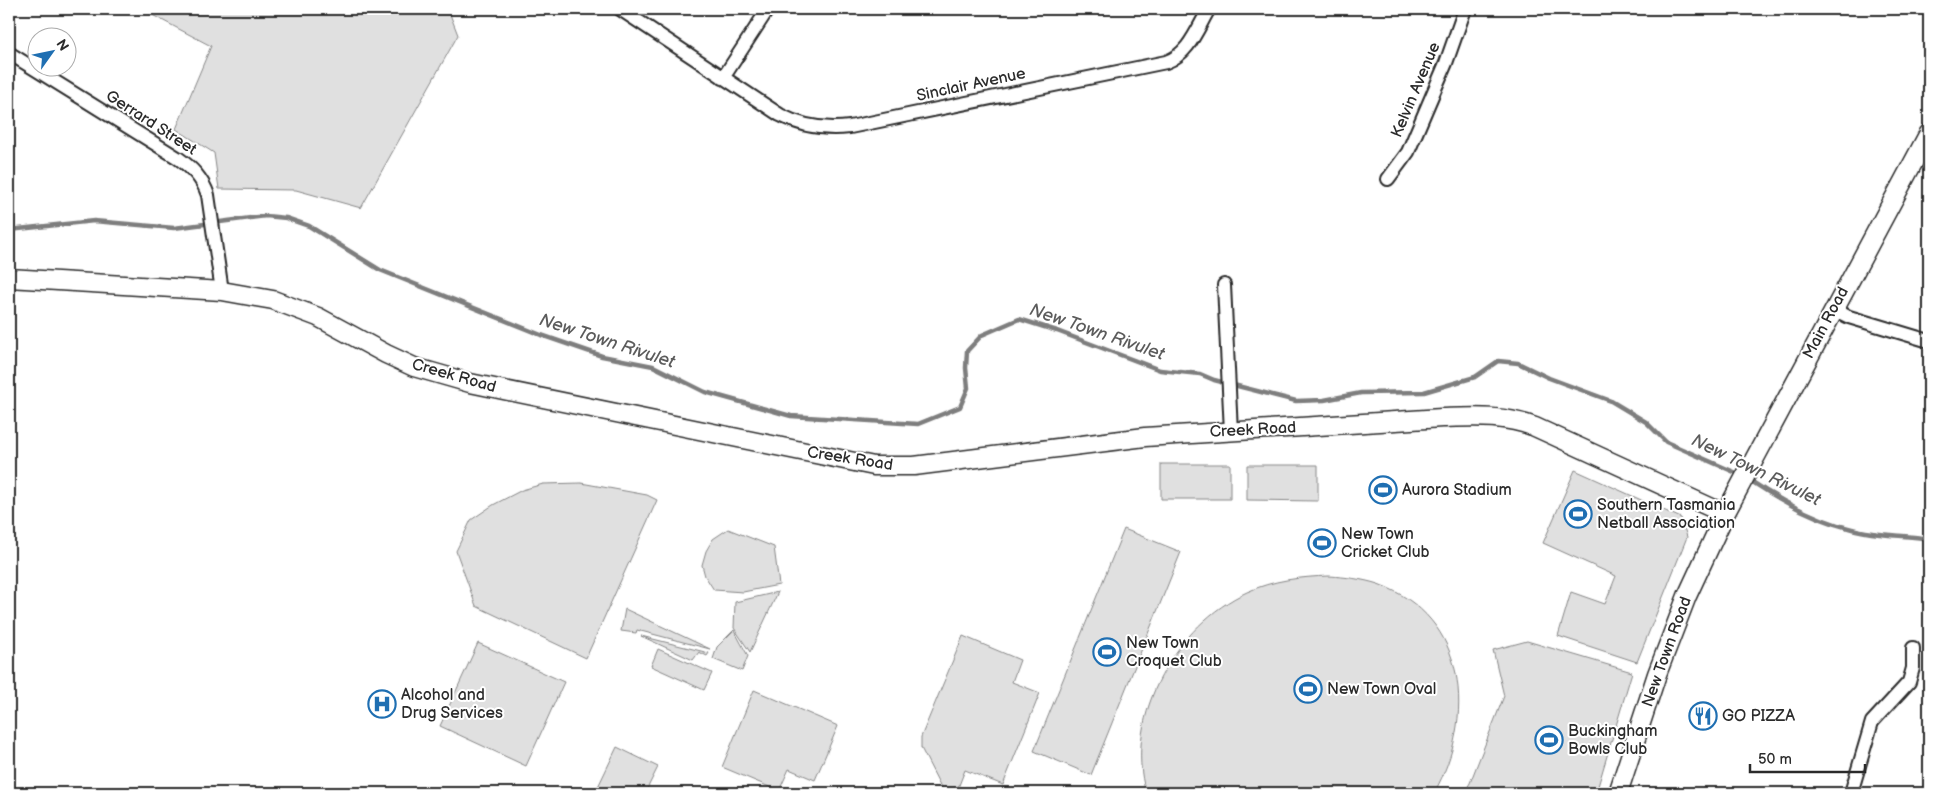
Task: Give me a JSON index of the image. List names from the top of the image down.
{
  "streets": {
    "street": [
      "Sinclair Avenue",
      "Kelvin Avenue",
      "Gerrard Street",
      "Main Road",
      "Creek Road",
      "New Town Road"
    ]
  },
  "crossings": [
    ["Gerrard Street", "Creek Road"],
    ["Main Road", "Creek Road"],
    ["Main Road", "New Town Road"],
    ["Creek Road", "New Town Road"]
  ],
  "water": ["New Town Rivulet"],
  "places": {
    "sports": [
      "Aurora Stadium",
      "Southern Tasmania Netball Association",
      "New Town Cricket Club",
      "New Town Croquet Club",
      "New Town Oval",
      "Buckingham Bowls Club"
    ],
    "hospital": ["Alcohol and Drug Services"],
    "restaurant": ["GO PIZZA"]
  },
  "scale_bar": "50 m",
  "north": "top right"
}
